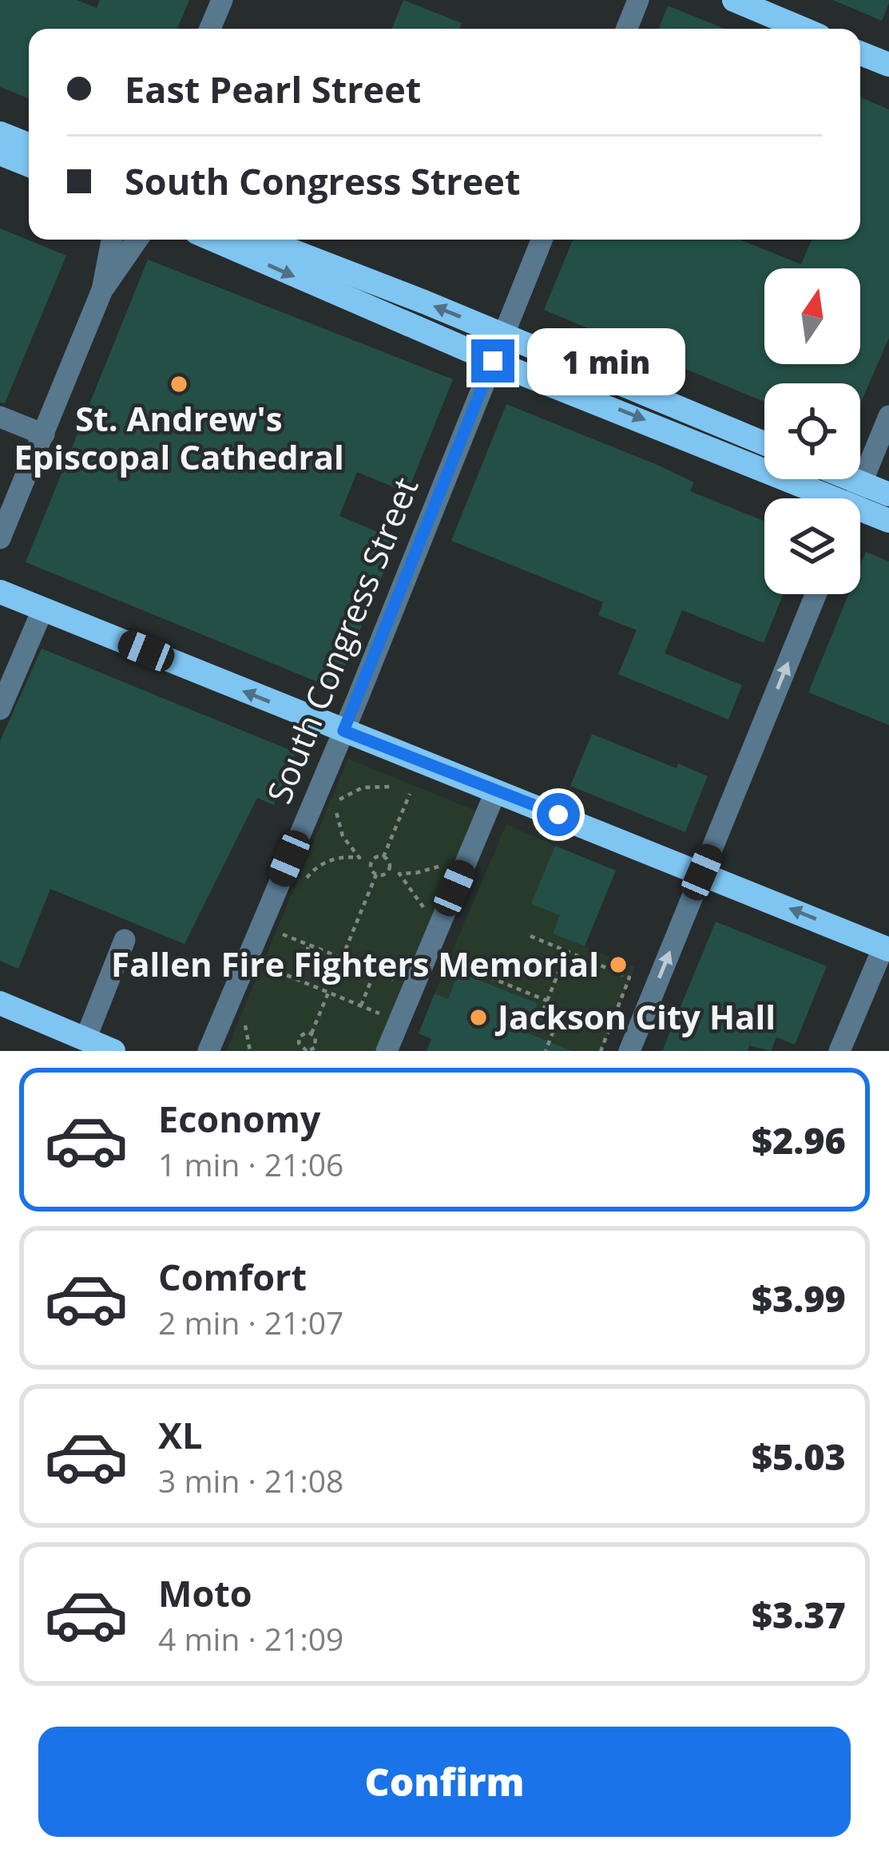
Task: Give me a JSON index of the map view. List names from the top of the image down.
{
  "streets": {
    "street": ["South Congress Street"]
  },
  "places": ["St. Andrew's Episcopal Cathedral", "Fallen Fire Fighters Memorial", "Jackson City Hall"],
  "north": "top",
  "page": {
    "banner": ["East Pearl Street", "South Congress Street"],
    "bubble": "1 min",
    "list": [
      {
        "name": "Economy",
        "note": "1 min · 21:06",
        "value": "$2.96"
      },
      {
        "name": "Comfort",
        "note": "2 min · 21:07",
        "value": "$3.99"
      },
      {
        "name": "XL",
        "note": "3 min · 21:08",
        "value": "$5.03"
      },
      {
        "name": "Moto",
        "note": "4 min · 21:09",
        "value": "$3.37"
      }
    ],
    "buttons": "Confirm"
  }
}
